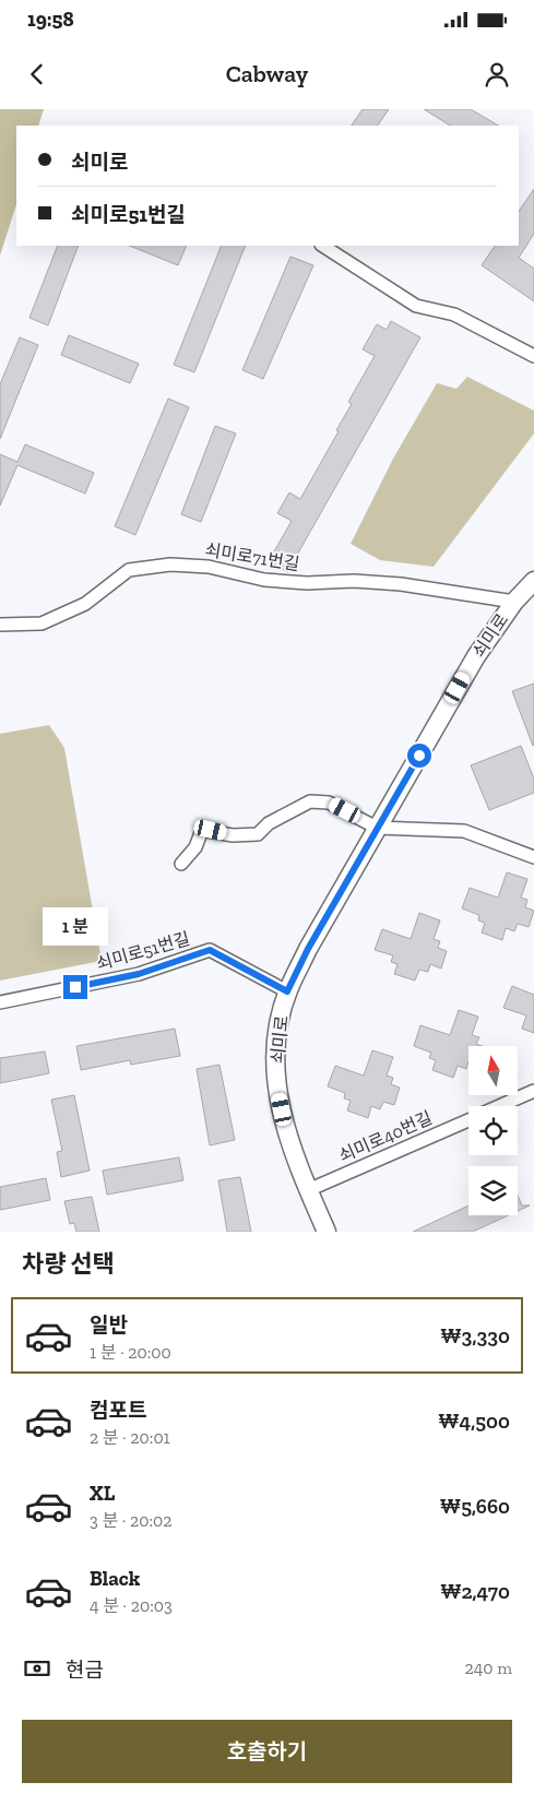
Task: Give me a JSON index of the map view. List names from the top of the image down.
{
  "streets": {
    "main road": ["쇠미로"],
    "street": ["쇠미로71번길", "쇠미로51번길", "쇠미로40번길"]
  },
  "crossings": [
    ["쇠미로71번길", "쇠미로"],
    ["쇠미로", "쇠미로51번길"],
    ["쇠미로", "쇠미로40번길"]
  ],
  "north": "top",
  "page": {
    "status": "19:58",
    "header": "Cabway",
    "banner": ["쇠미로", "쇠미로51번길"],
    "bubble": "1 분",
    "heading": "차량 선택",
    "list": [
      {
        "name": "일반",
        "note": "1 분 · 20:00",
        "value": "₩3,330"
      },
      {
        "name": "컴포트",
        "note": "2 분 · 20:01",
        "value": "₩4,500"
      },
      {
        "name": "XL",
        "note": "3 분 · 20:02",
        "value": "₩5,660"
      },
      {
        "name": "Black",
        "note": "4 분 · 20:03",
        "value": "₩2,470"
      }
    ],
    "pay": ["현금", "240 m"],
    "buttons": "호출하기"
  }
}
